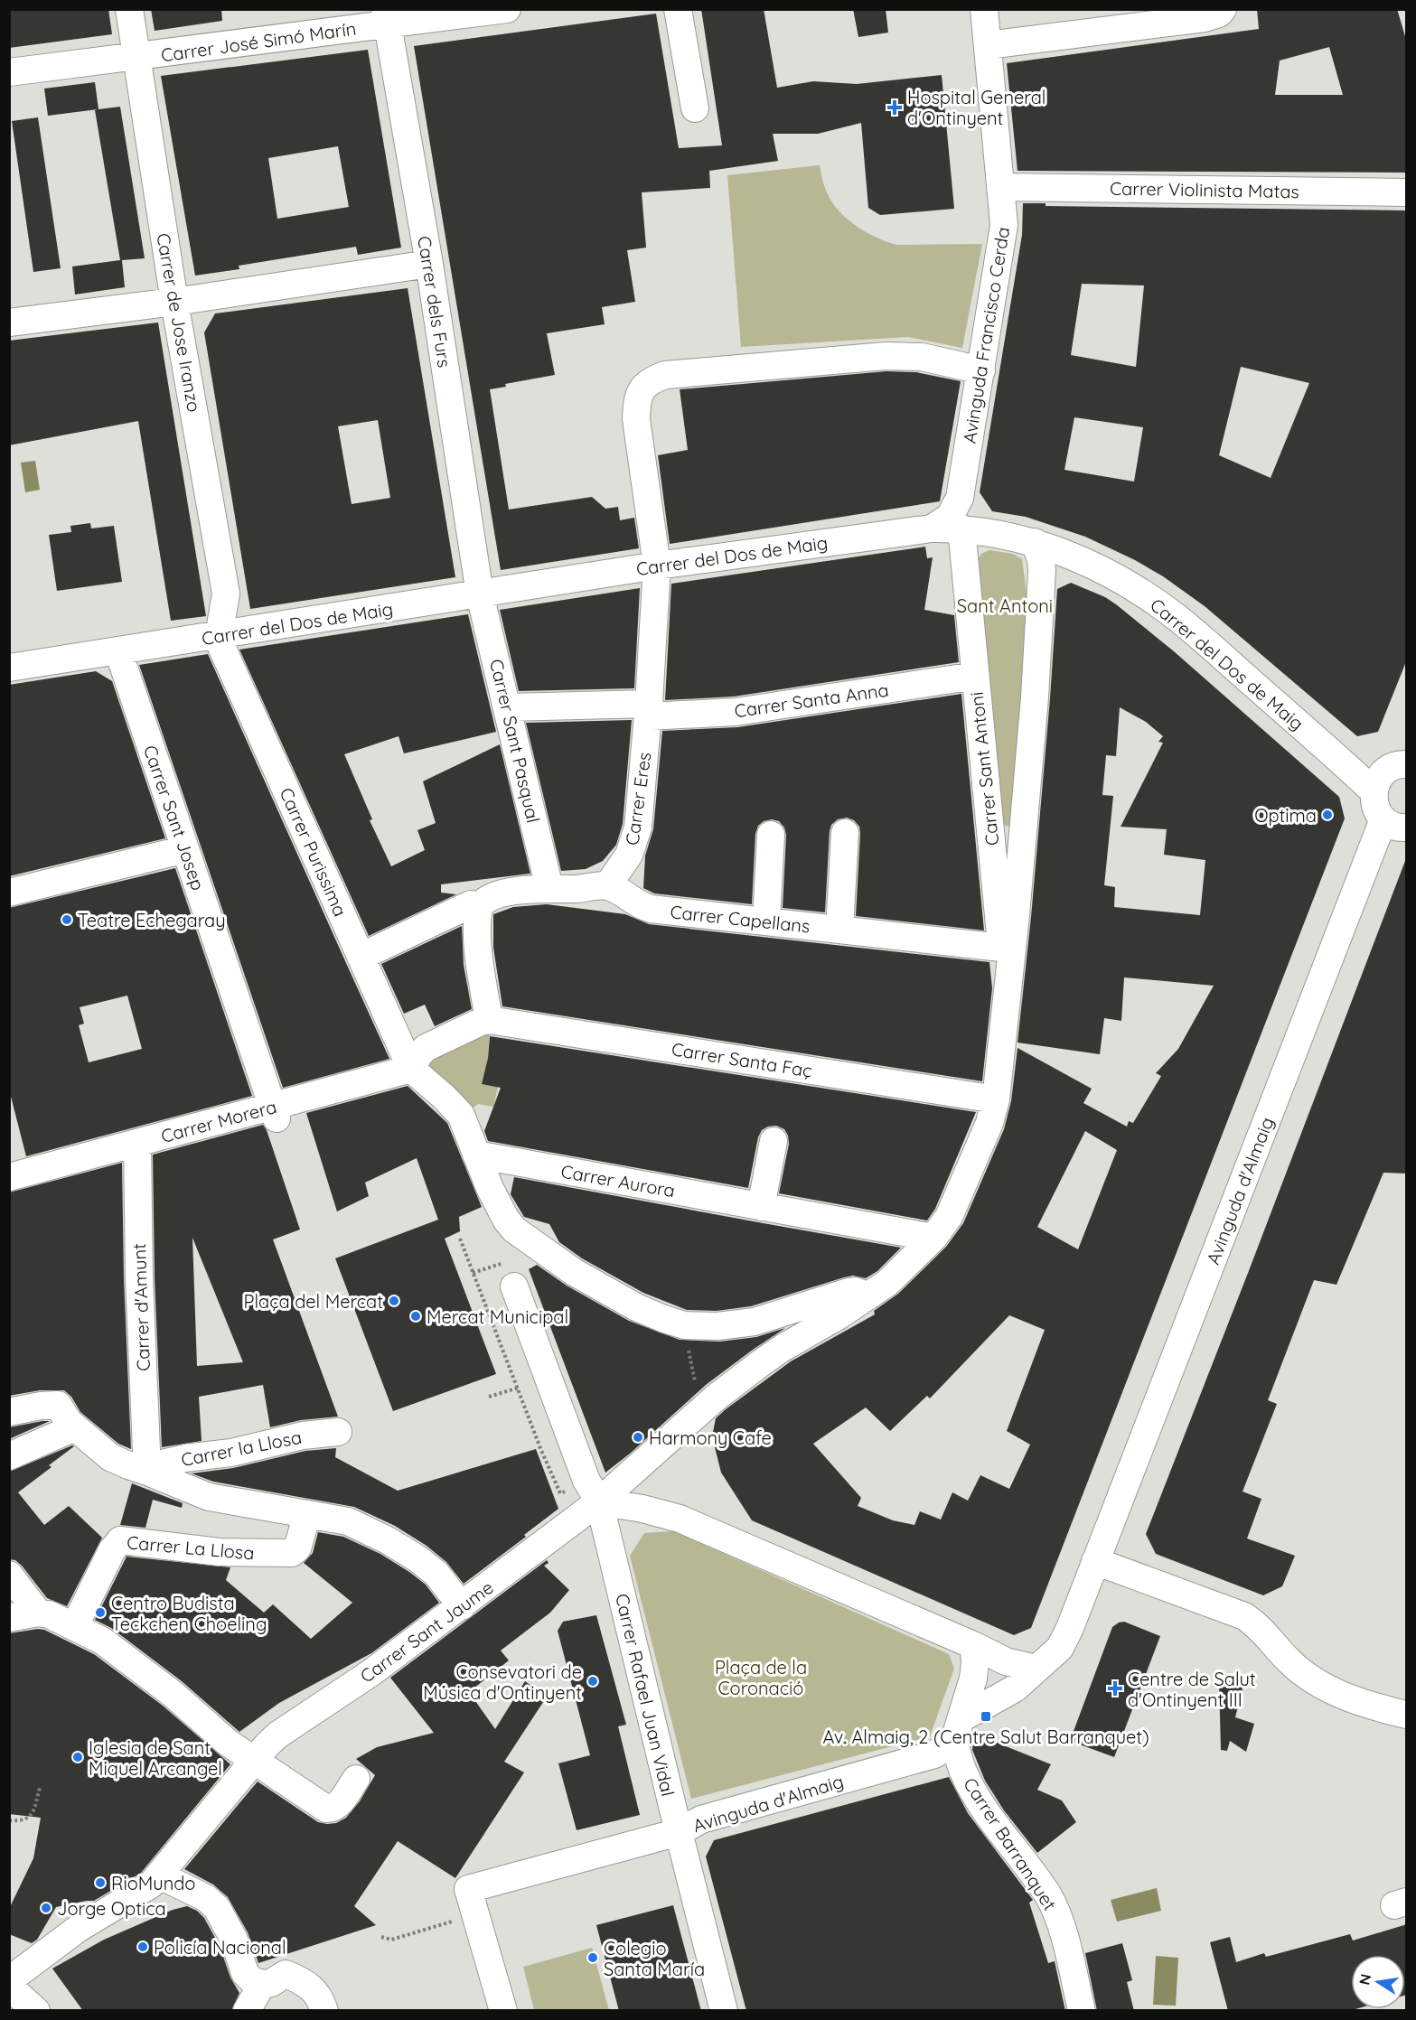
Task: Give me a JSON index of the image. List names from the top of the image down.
{
  "streets": {
    "street": [
      "Carrer José Simó Marín",
      "Carrer Violinista Matas",
      "Carrer dels Furs",
      "Carrer de Jose Iranzo",
      "Avinguda Francisco Cerda",
      "Carrer del Dos de Maig",
      "Carrer Santa Anna",
      "Carrer Sant Pasqual",
      "Carrer Sant Antoni",
      "Carrer Eres",
      "Carrer Sant Josep",
      "Carrer Purissima",
      "Carrer Capellans",
      "Carrer Santa Faç",
      "Carrer Morera",
      "Carrer Aurora",
      "Avinguda d'Almaig",
      "Carrer d'Amunt",
      "Carrer la Llosa",
      "Carrer La Llosa",
      "Carrer Sant Jaume",
      "Carrer Rafael Juan Vidal",
      "Carrer Barranquet"
    ]
  },
  "crossings": [
    ["Carrer José Simó Marín", "Carrer dels Furs"],
    ["Carrer José Simó Marín", "Carrer de Jose Iranzo"],
    ["Carrer Violinista Matas", "Avinguda Francisco Cerda"],
    ["Carrer dels Furs", "Carrer del Dos de Maig"],
    ["Carrer dels Furs", "Carrer Sant Pasqual"],
    ["Carrer de Jose Iranzo", "Carrer del Dos de Maig"],
    ["Carrer de Jose Iranzo", "Carrer Purissima"],
    ["Avinguda Francisco Cerda", "Carrer del Dos de Maig"],
    ["Avinguda Francisco Cerda", "Carrer Sant Antoni"],
    ["Avinguda Francisco Cerda", "Carrer Eres"],
    ["Carrer del Dos de Maig", "Carrer Sant Pasqual"],
    ["Carrer del Dos de Maig", "Carrer Sant Antoni"],
    ["Carrer del Dos de Maig", "Carrer Eres"],
    ["Carrer del Dos de Maig", "Carrer Sant Josep"],
    ["Carrer del Dos de Maig", "Carrer Purissima"],
    ["Carrer Santa Anna", "Carrer Sant Antoni"],
    ["Carrer Santa Anna", "Carrer Eres"],
    ["Carrer Sant Antoni", "Carrer Capellans"],
    ["Carrer Sant Antoni", "Carrer Santa Faç"],
    ["Carrer Sant Antoni", "Carrer Aurora"],
    ["Carrer Sant Antoni", "Carrer Sant Jaume"],
    ["Carrer Sant Antoni", "Carrer Rafael Juan Vidal"],
    ["Carrer Eres", "Carrer Capellans"],
    ["Carrer Sant Josep", "Carrer Morera"],
    ["Carrer Purissima", "Carrer Morera"],
    ["Carrer Morera", "Carrer d'Amunt"],
    ["Avinguda d'Almaig", "Carrer Rafael Juan Vidal"],
    ["Avinguda d'Almaig", "Carrer Barranquet"],
    ["Carrer d'Amunt", "Carrer la Llosa"],
    ["Carrer la Llosa", "Carrer La Llosa"],
    ["Carrer Sant Jaume", "Carrer Rafael Juan Vidal"]
  ],
  "parks": ["Sant Antoni", "Plaça de la Coronació"],
  "places": {
    "health": ["Hospital General d'Ontinyent", "Centre de Salut d'Ontinyent III"],
    "other": [
      "Optima",
      "Teatre Echegaray",
      "Plaça del Mercat",
      "Mercat Municipal",
      "Harmony Cafe",
      "Centro Budista Teckchen Choeling",
      "Consevatori de Música d'Ontinyent",
      "Iglesia de Sant Miquel Arcangel",
      "RioMundo",
      "Jorge Optica",
      "Policía Nacional",
      "Colegio Santa María"
    ],
    "transit": ["Av. Almaig, 2 (Centre Salut Barranquet)"]
  },
  "north": "left"
}
